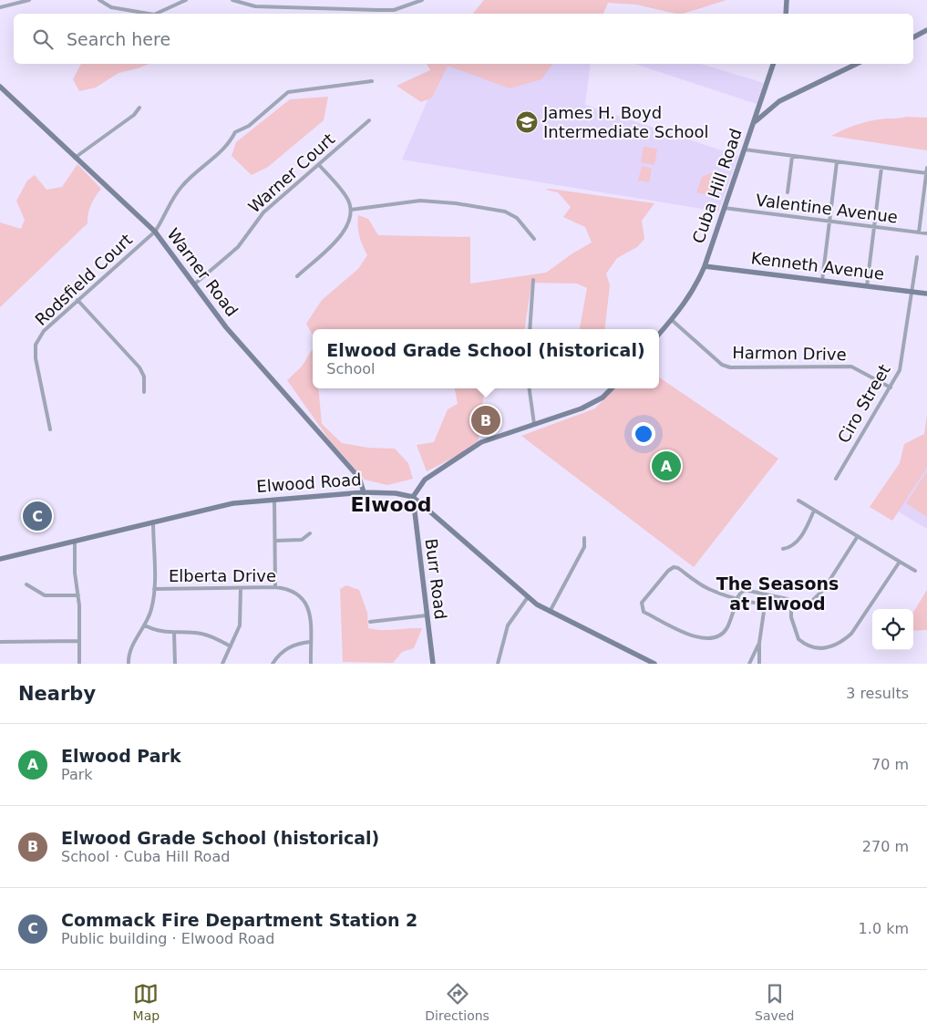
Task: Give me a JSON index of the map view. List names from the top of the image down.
{
  "streets": {
    "main road": [
      "Cuba Hill Road",
      "Kenneth Avenue",
      "Warner Road",
      "Elwood Road",
      "Burr Road"
    ],
    "street": [
      "Warner Court",
      "Valentine Avenue",
      "Rodsfield Court",
      "Harmon Drive",
      "Ciro Street",
      "Elberta Drive"
    ]
  },
  "crossings": [
    ["Warner Court", "Warner Road"],
    ["Cuba Hill Road", "Valentine Avenue"],
    ["Cuba Hill Road", "Kenneth Avenue"],
    ["Cuba Hill Road", "Harmon Drive"],
    ["Kenneth Avenue", "Ciro Street"],
    ["Warner Road", "Rodsfield Court"],
    ["Warner Road", "Elwood Road"],
    ["Harmon Drive", "Ciro Street"],
    ["Elwood Road", "Burr Road"]
  ],
  "districts": ["Elwood", "The Seasons at Elwood"],
  "places": {
    "school or university": ["James H. Boyd Intermediate School"]
  },
  "page": {
    "search": "Search here",
    "popup": ["Elwood Grade School (historical)", "School"],
    "pins": ["B", "A", "C"],
    "heading": ["Nearby", "3 results"],
    "list": [
      {
        "mark": "A",
        "name": "Elwood Park",
        "note": "Park",
        "value": "70 m"
      },
      {
        "mark": "B",
        "name": "Elwood Grade School (historical)",
        "note": "School · Cuba Hill Road",
        "value": "270 m"
      },
      {
        "mark": "C",
        "name": "Commack Fire Department Station 2",
        "note": "Public building · Elwood Road",
        "value": "1.0 km"
      }
    ],
    "nav": ["Map", "Directions", "Saved"]
  }
}
